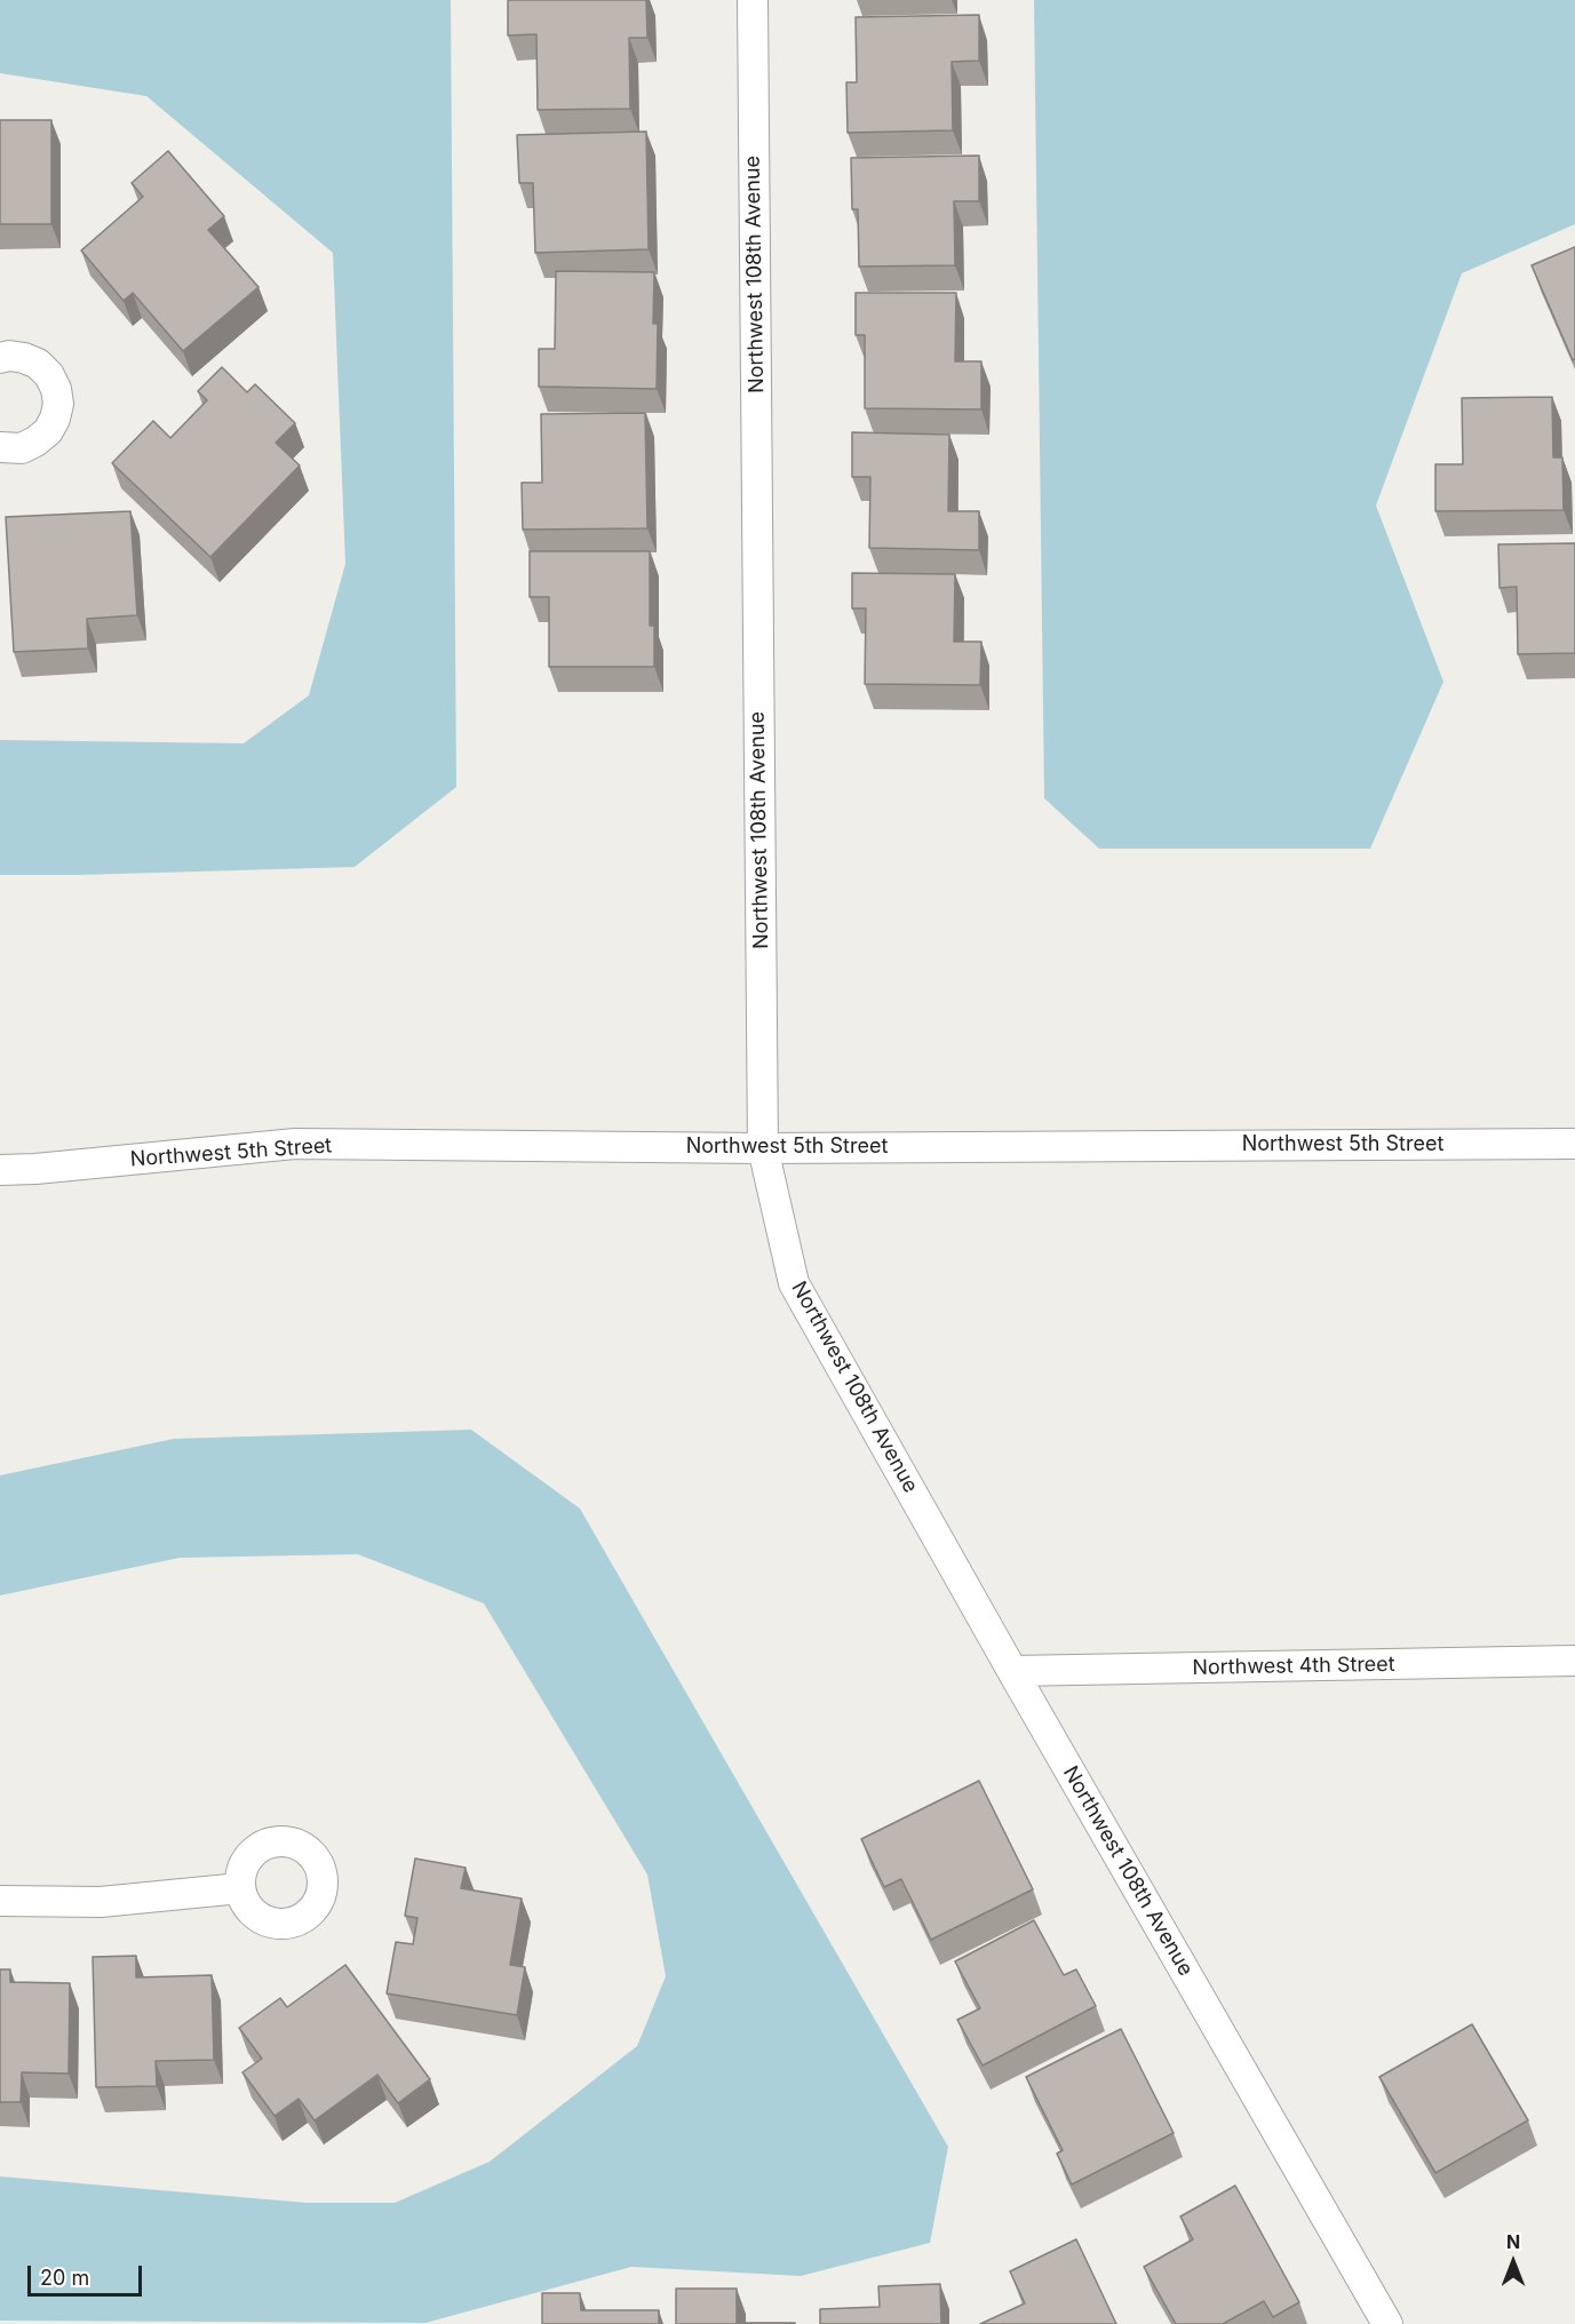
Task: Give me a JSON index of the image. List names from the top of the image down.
{
  "streets": {
    "street": ["Northwest 108th Avenue", "Northwest 5th Street", "Northwest 4th Street"]
  },
  "crossings": [
    ["Northwest 108th Avenue", "Northwest 5th Street"],
    ["Northwest 108th Avenue", "Northwest 4th Street"]
  ],
  "scale_bar": "20 m",
  "north": "top"
}
